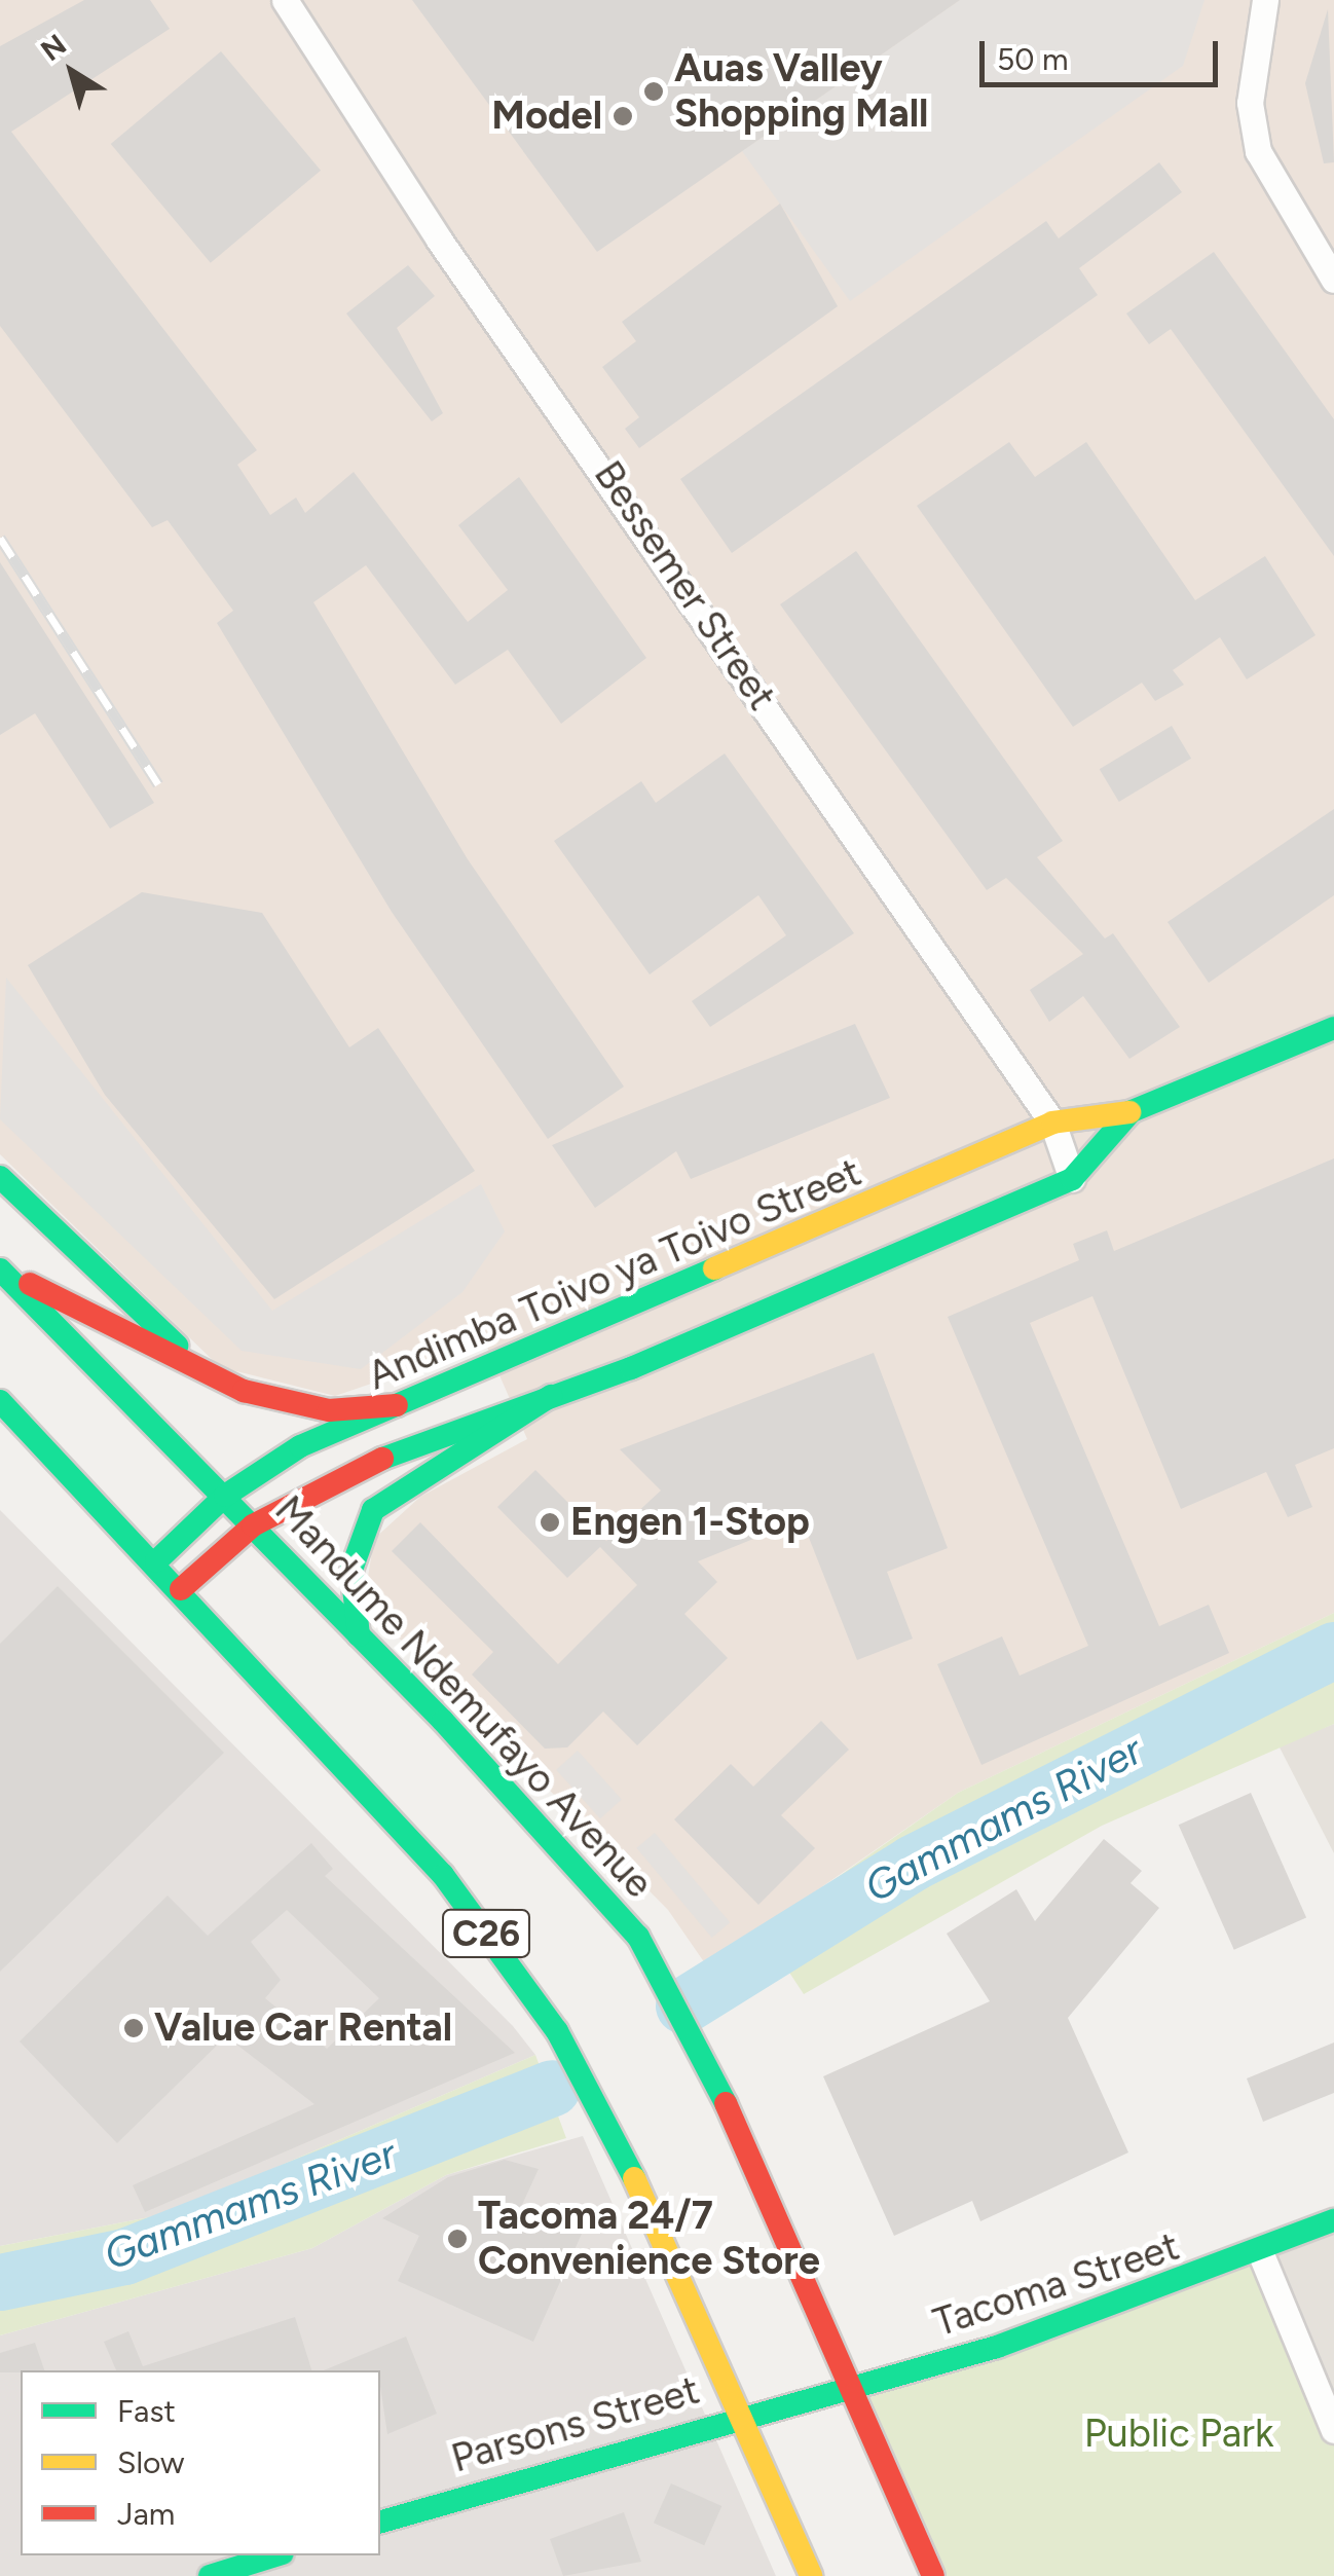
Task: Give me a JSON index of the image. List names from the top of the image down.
{
  "streets": {
    "main road": [
      "Andimba Toivo ya Toivo Street",
      "Mandume Ndemufayo Avenue",
      "C26",
      "Tacoma Street",
      "Parsons Street"
    ],
    "street": ["Bessemer Street"]
  },
  "crossings": [
    ["Bessemer Street", "Andimba Toivo ya Toivo Street"],
    ["Andimba Toivo ya Toivo Street", "Mandume Ndemufayo Avenue"],
    ["Andimba Toivo ya Toivo Street", "C26"],
    ["Mandume Ndemufayo Avenue", "Tacoma Street"],
    ["C26", "Parsons Street"],
    ["Tacoma Street", "Parsons Street"]
  ],
  "water": ["Gammams River"],
  "parks": ["Public Park"],
  "places": [
    "Auas Valley Shopping Mall",
    "Model",
    "Engen 1-Stop",
    "Value Car Rental",
    "Tacoma 24/7 Convenience Store"
  ],
  "legend": ["Fast", "Slow", "Jam"],
  "scale_bar": "50 m",
  "north": "top left"
}
